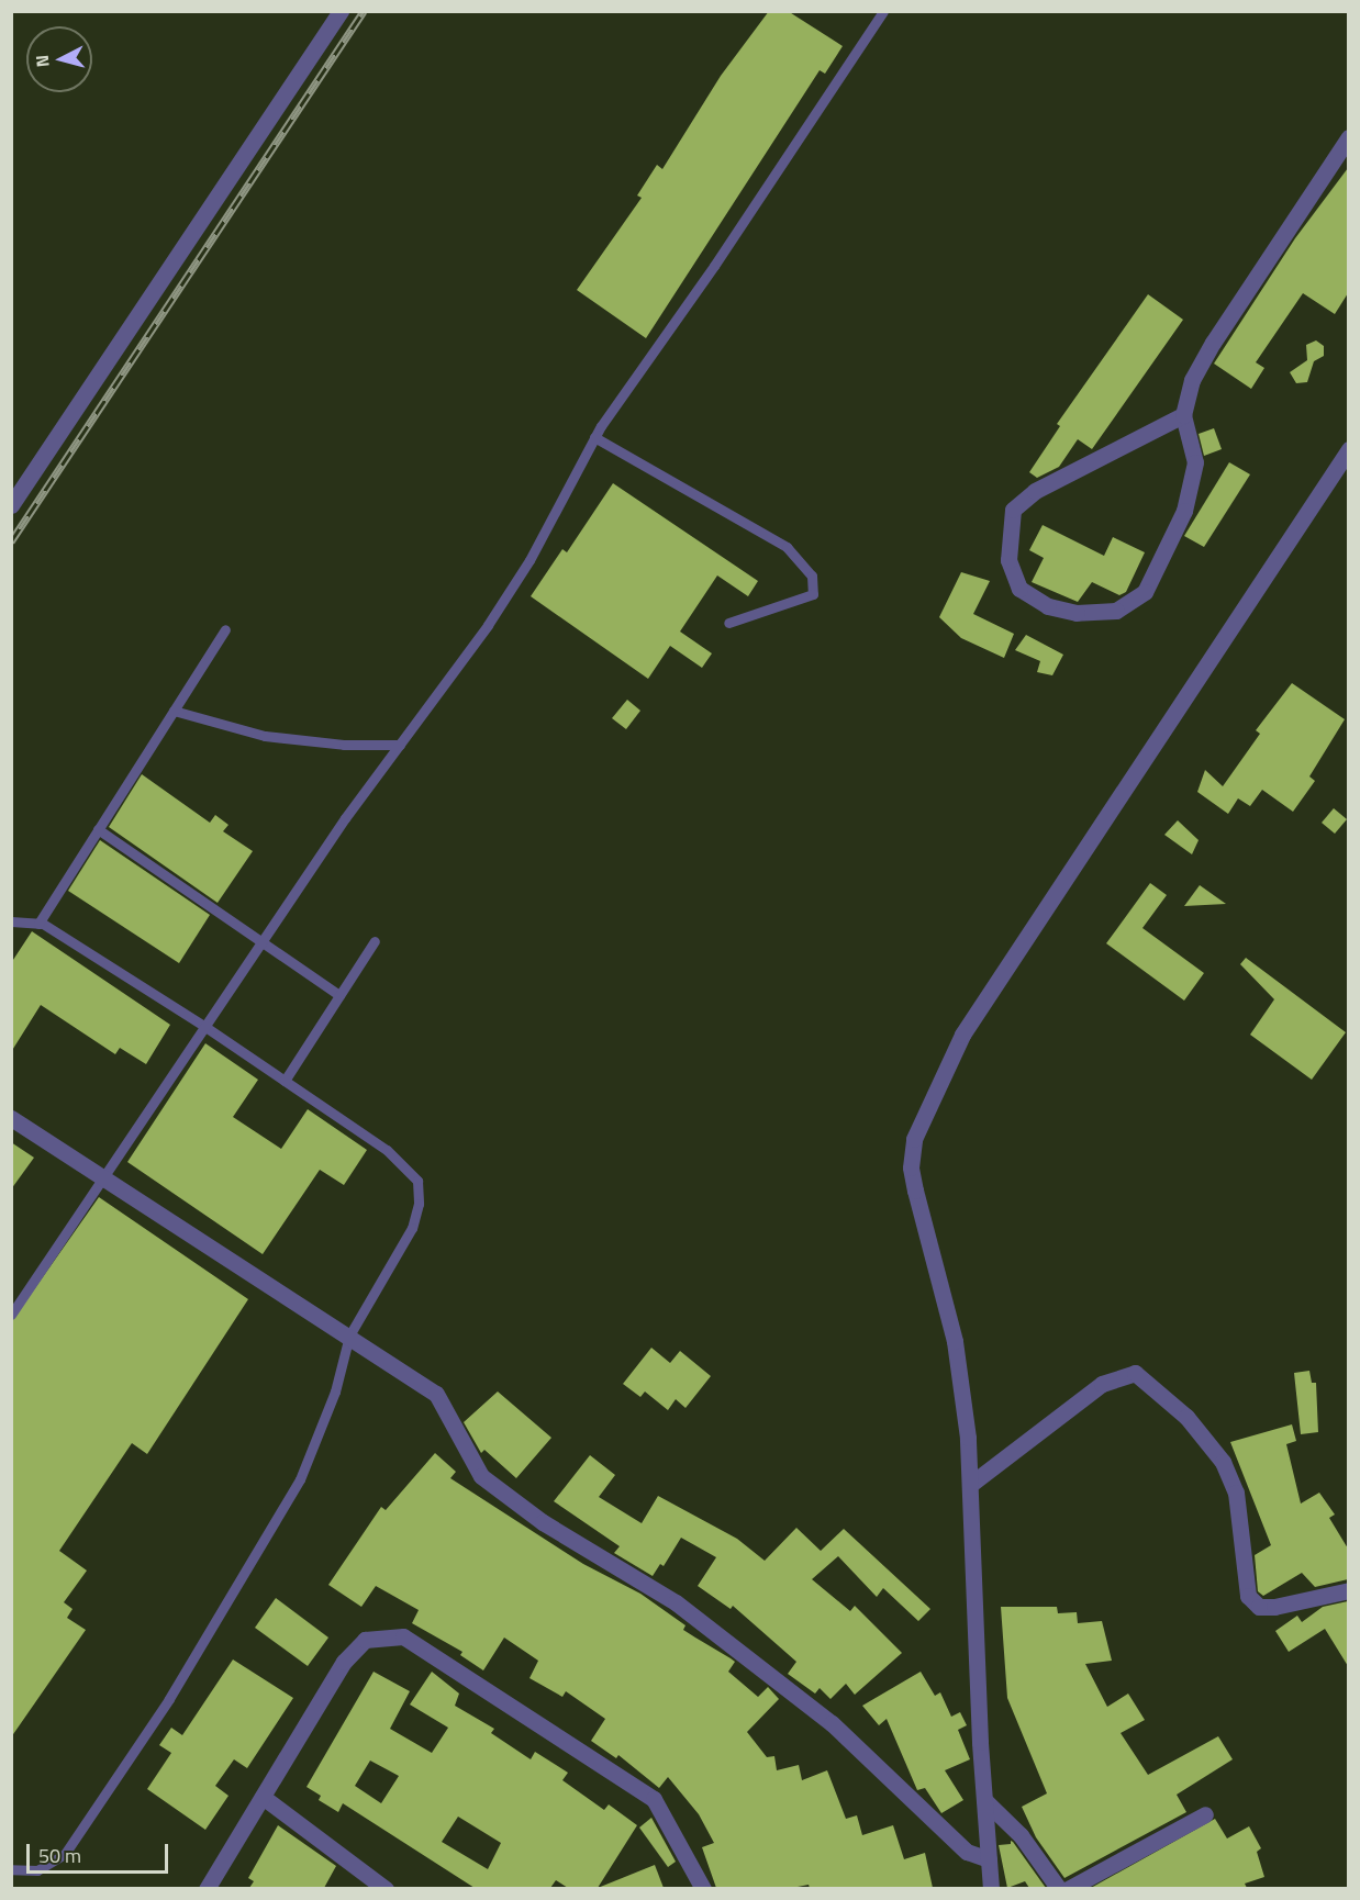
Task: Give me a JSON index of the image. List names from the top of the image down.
{
  "scale_bar": "50 m",
  "north": "left"
}
